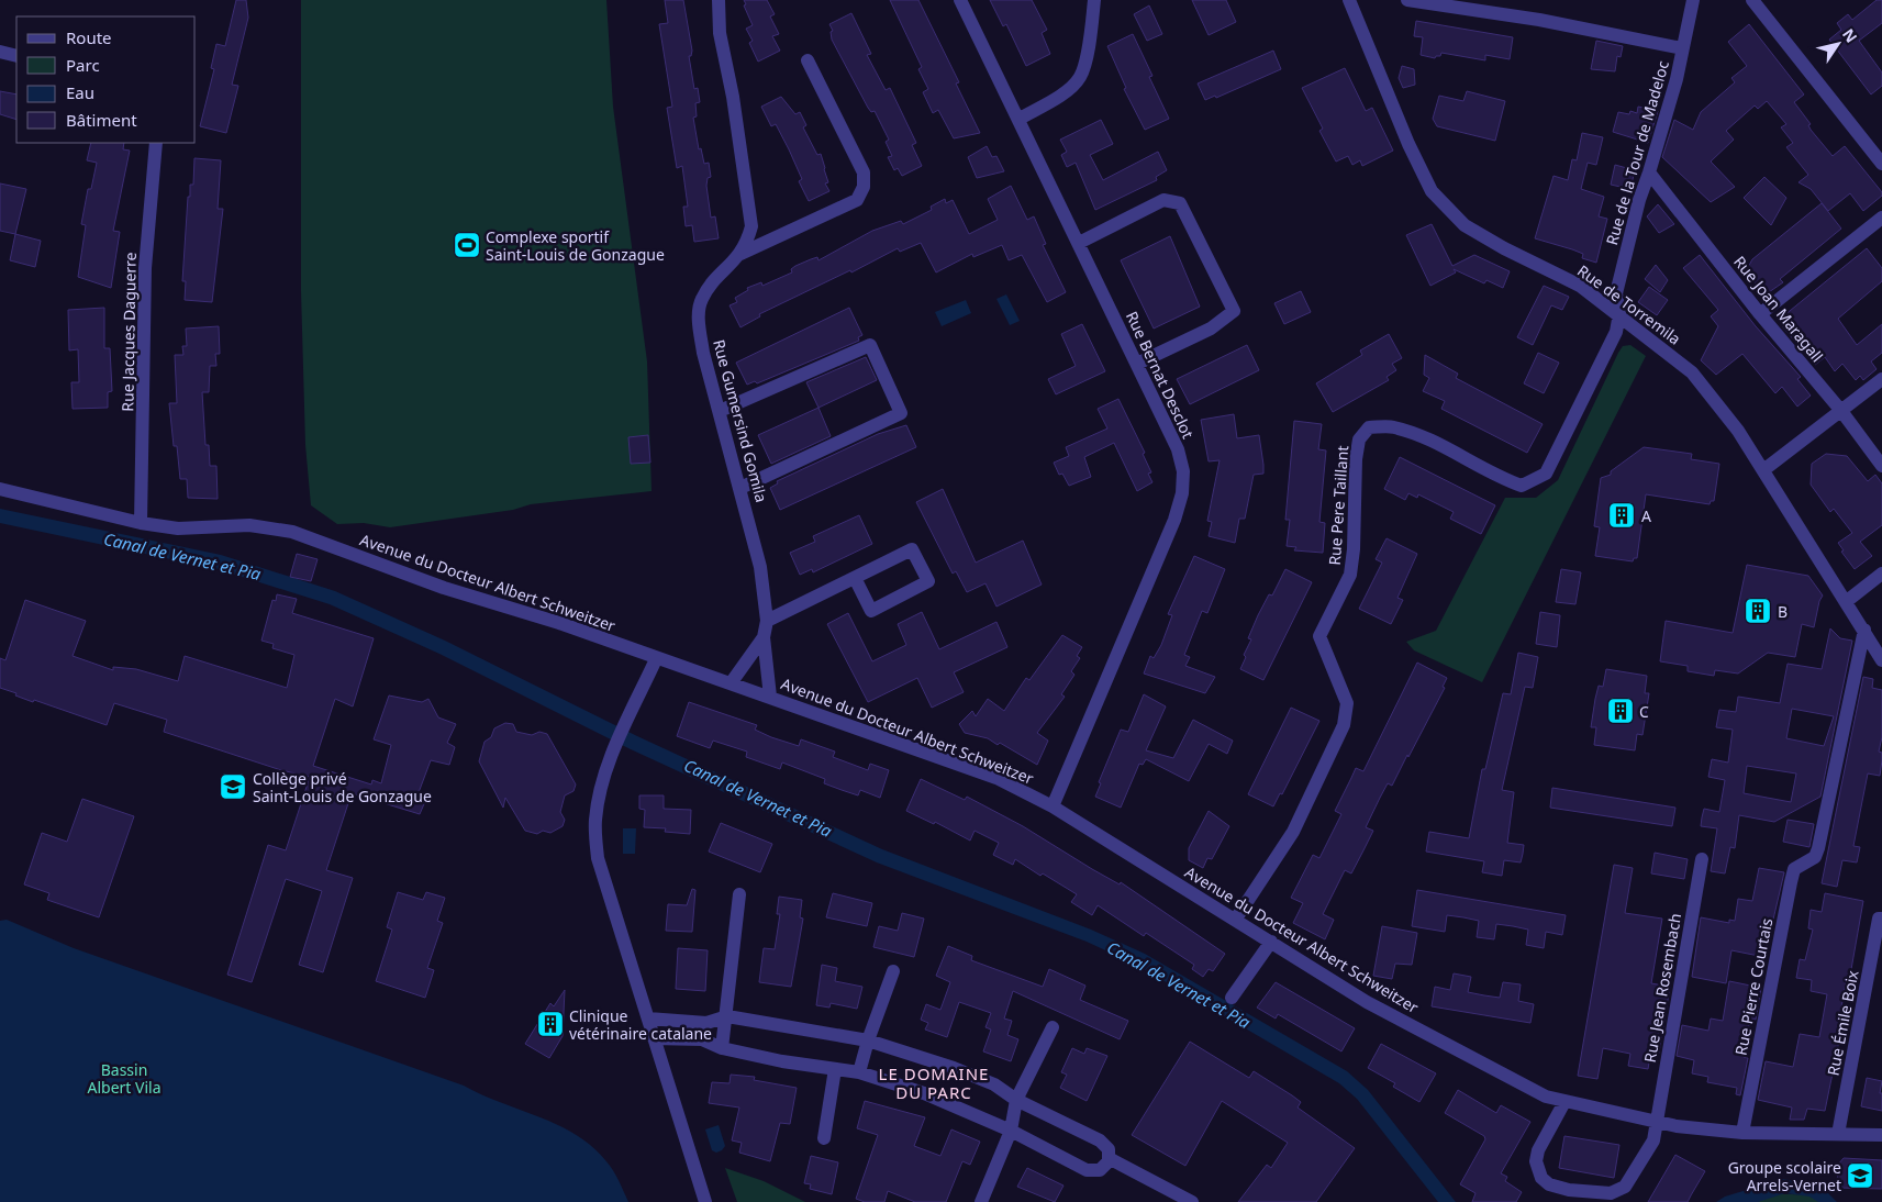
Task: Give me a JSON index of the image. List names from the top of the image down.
{
  "streets": {
    "street": [
      "Rue de la Tour de Madeloc",
      "Rue de Torremila",
      "Rue Joan Maragall",
      "Rue Jacques Daguerre",
      "Rue Bernat Desclot",
      "Rue Gumersind Gomila",
      "Rue Pere Taillant",
      "Avenue du Docteur Albert Schweitzer",
      "Rue Pierre Courtais",
      "Rue Jean Rosembach",
      "Rue Émile Boix"
    ]
  },
  "crossings": [
    ["Rue de la Tour de Madeloc", "Rue de Torremila"],
    ["Rue de la Tour de Madeloc", "Rue Joan Maragall"],
    ["Rue de la Tour de Madeloc", "Rue Pere Taillant"],
    ["Rue de Torremila", "Rue Pere Taillant"],
    ["Rue de Torremila", "Rue Pierre Courtais"],
    ["Rue Jacques Daguerre", "Avenue du Docteur Albert Schweitzer"],
    ["Rue Bernat Desclot", "Avenue du Docteur Albert Schweitzer"],
    ["Rue Gumersind Gomila", "Avenue du Docteur Albert Schweitzer"],
    ["Rue Pere Taillant", "Avenue du Docteur Albert Schweitzer"],
    ["Avenue du Docteur Albert Schweitzer", "Rue Pierre Courtais"],
    ["Avenue du Docteur Albert Schweitzer", "Rue Jean Rosembach"],
    ["Avenue du Docteur Albert Schweitzer", "Rue Émile Boix"]
  ],
  "districts": ["LE DOMAINE DU PARC"],
  "water": ["Canal de Vernet et Pia"],
  "parks": ["Bassin Albert Vila"],
  "places": {
    "sports": ["Complexe sportif Saint-Louis de Gonzague"],
    "building": [
      "A",
      "B",
      "C",
      "Clinique vétérinaire catalane"
    ],
    "school or university": ["Collège privé Saint-Louis de Gonzague", "Groupe scolaire Arrels-Vernet"]
  },
  "legend": [
    "Route",
    "Parc",
    "Eau",
    "Bâtiment"
  ],
  "north": "top right"
}
